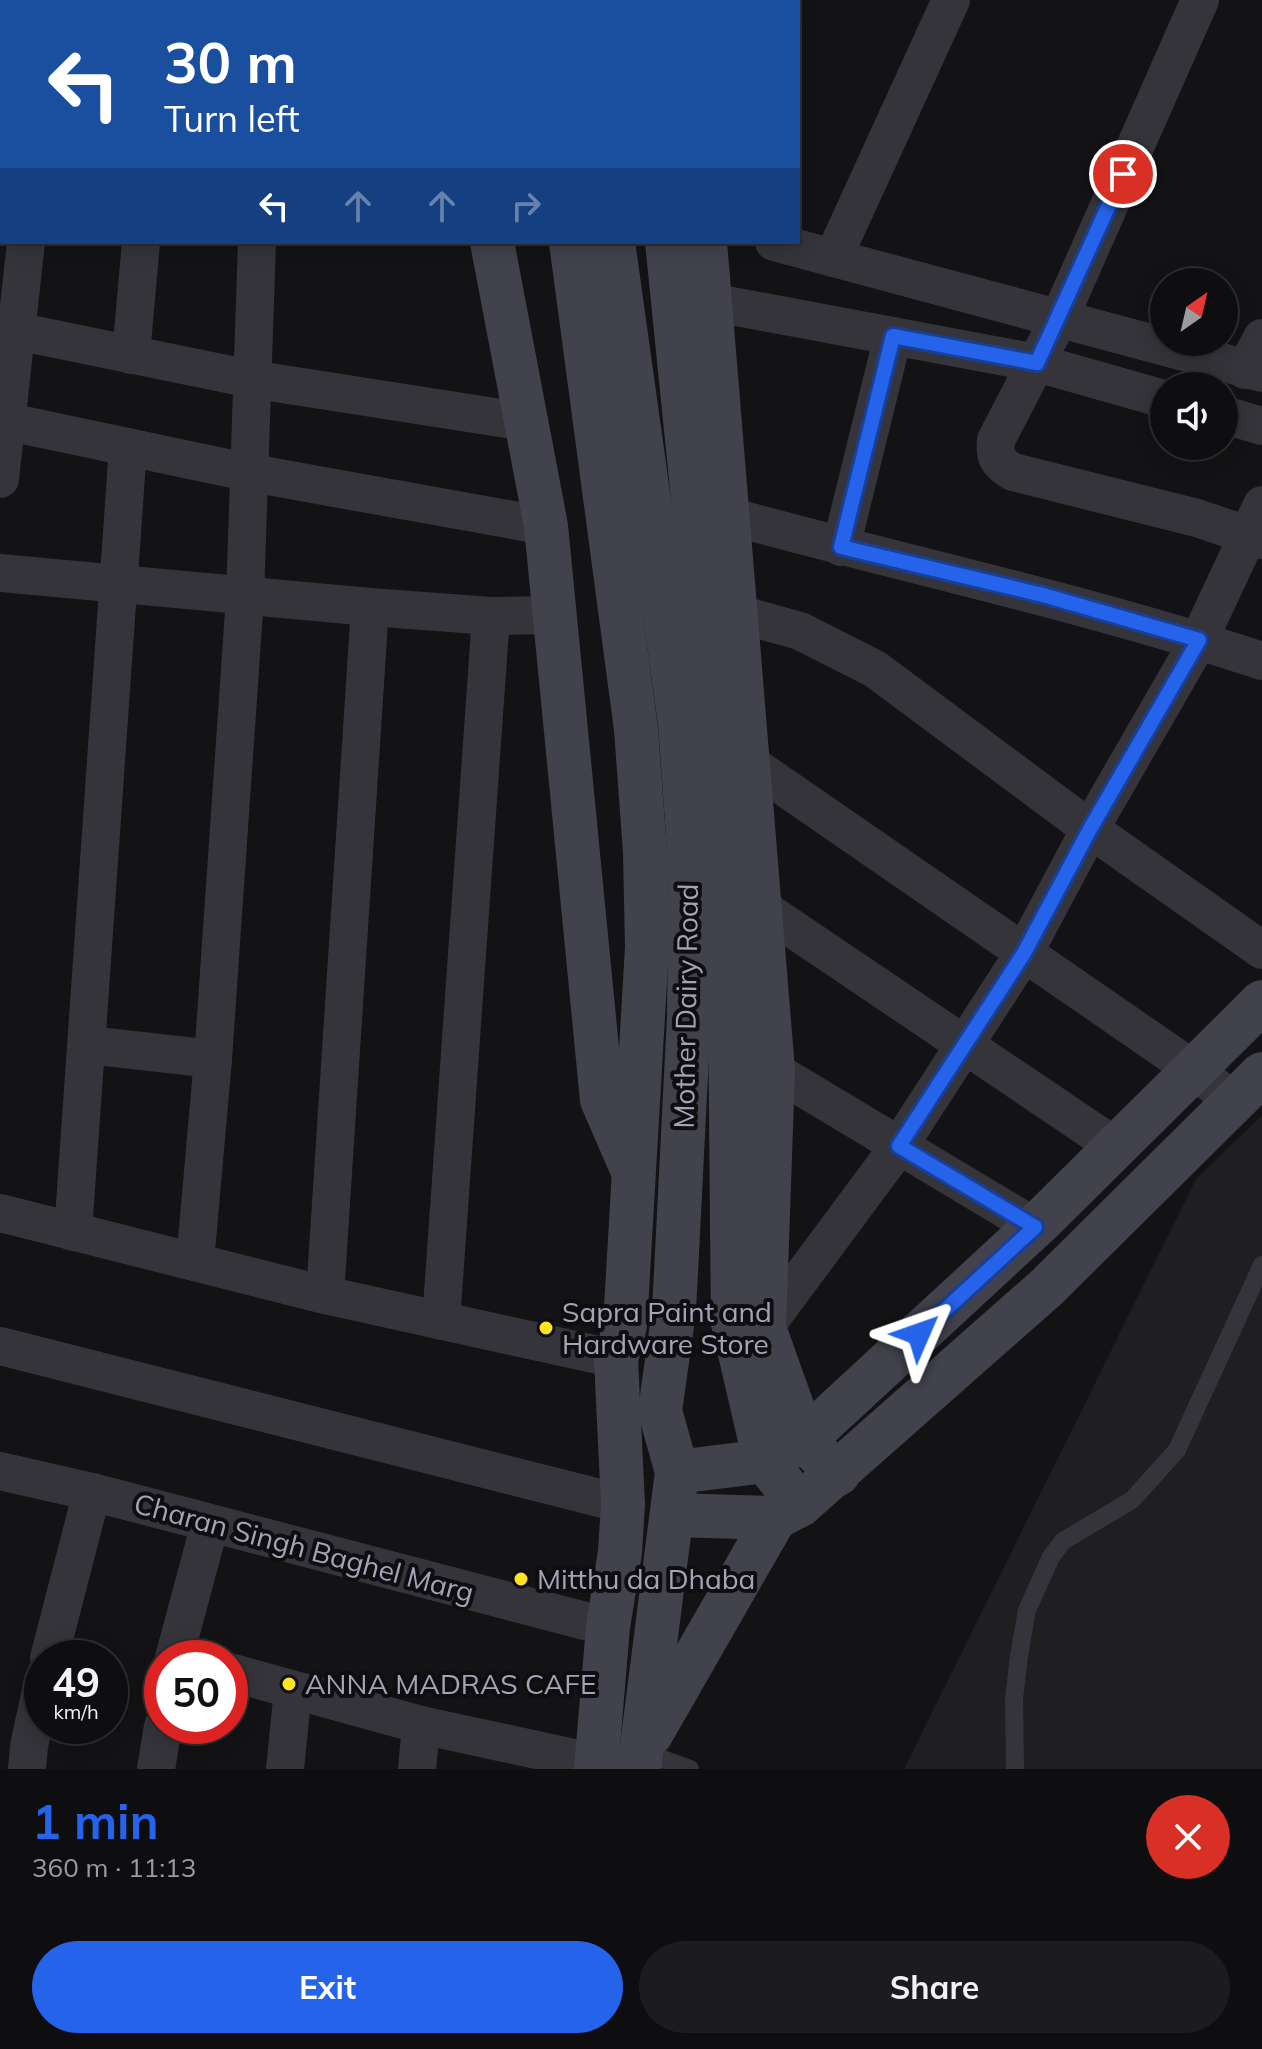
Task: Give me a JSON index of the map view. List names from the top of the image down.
{
  "streets": {
    "main road": ["Mother Dairy Road"],
    "street": ["Charan Singh Baghel Marg"]
  },
  "crossings": [
    ["Mother Dairy Road", "Charan Singh Baghel Marg"]
  ],
  "places": ["Sapra Paint and Hardware Store", "Mitthu da Dhaba", "ANNA MADRAS CAFE"],
  "north": "top right",
  "page": {
    "turn": ["30 m", "Turn left"],
    "speed": "49 km/h",
    "limit": "50",
    "heading": ["1 min", "360 m · 11:13"],
    "buttons": ["Exit", "Share"]
  }
}
